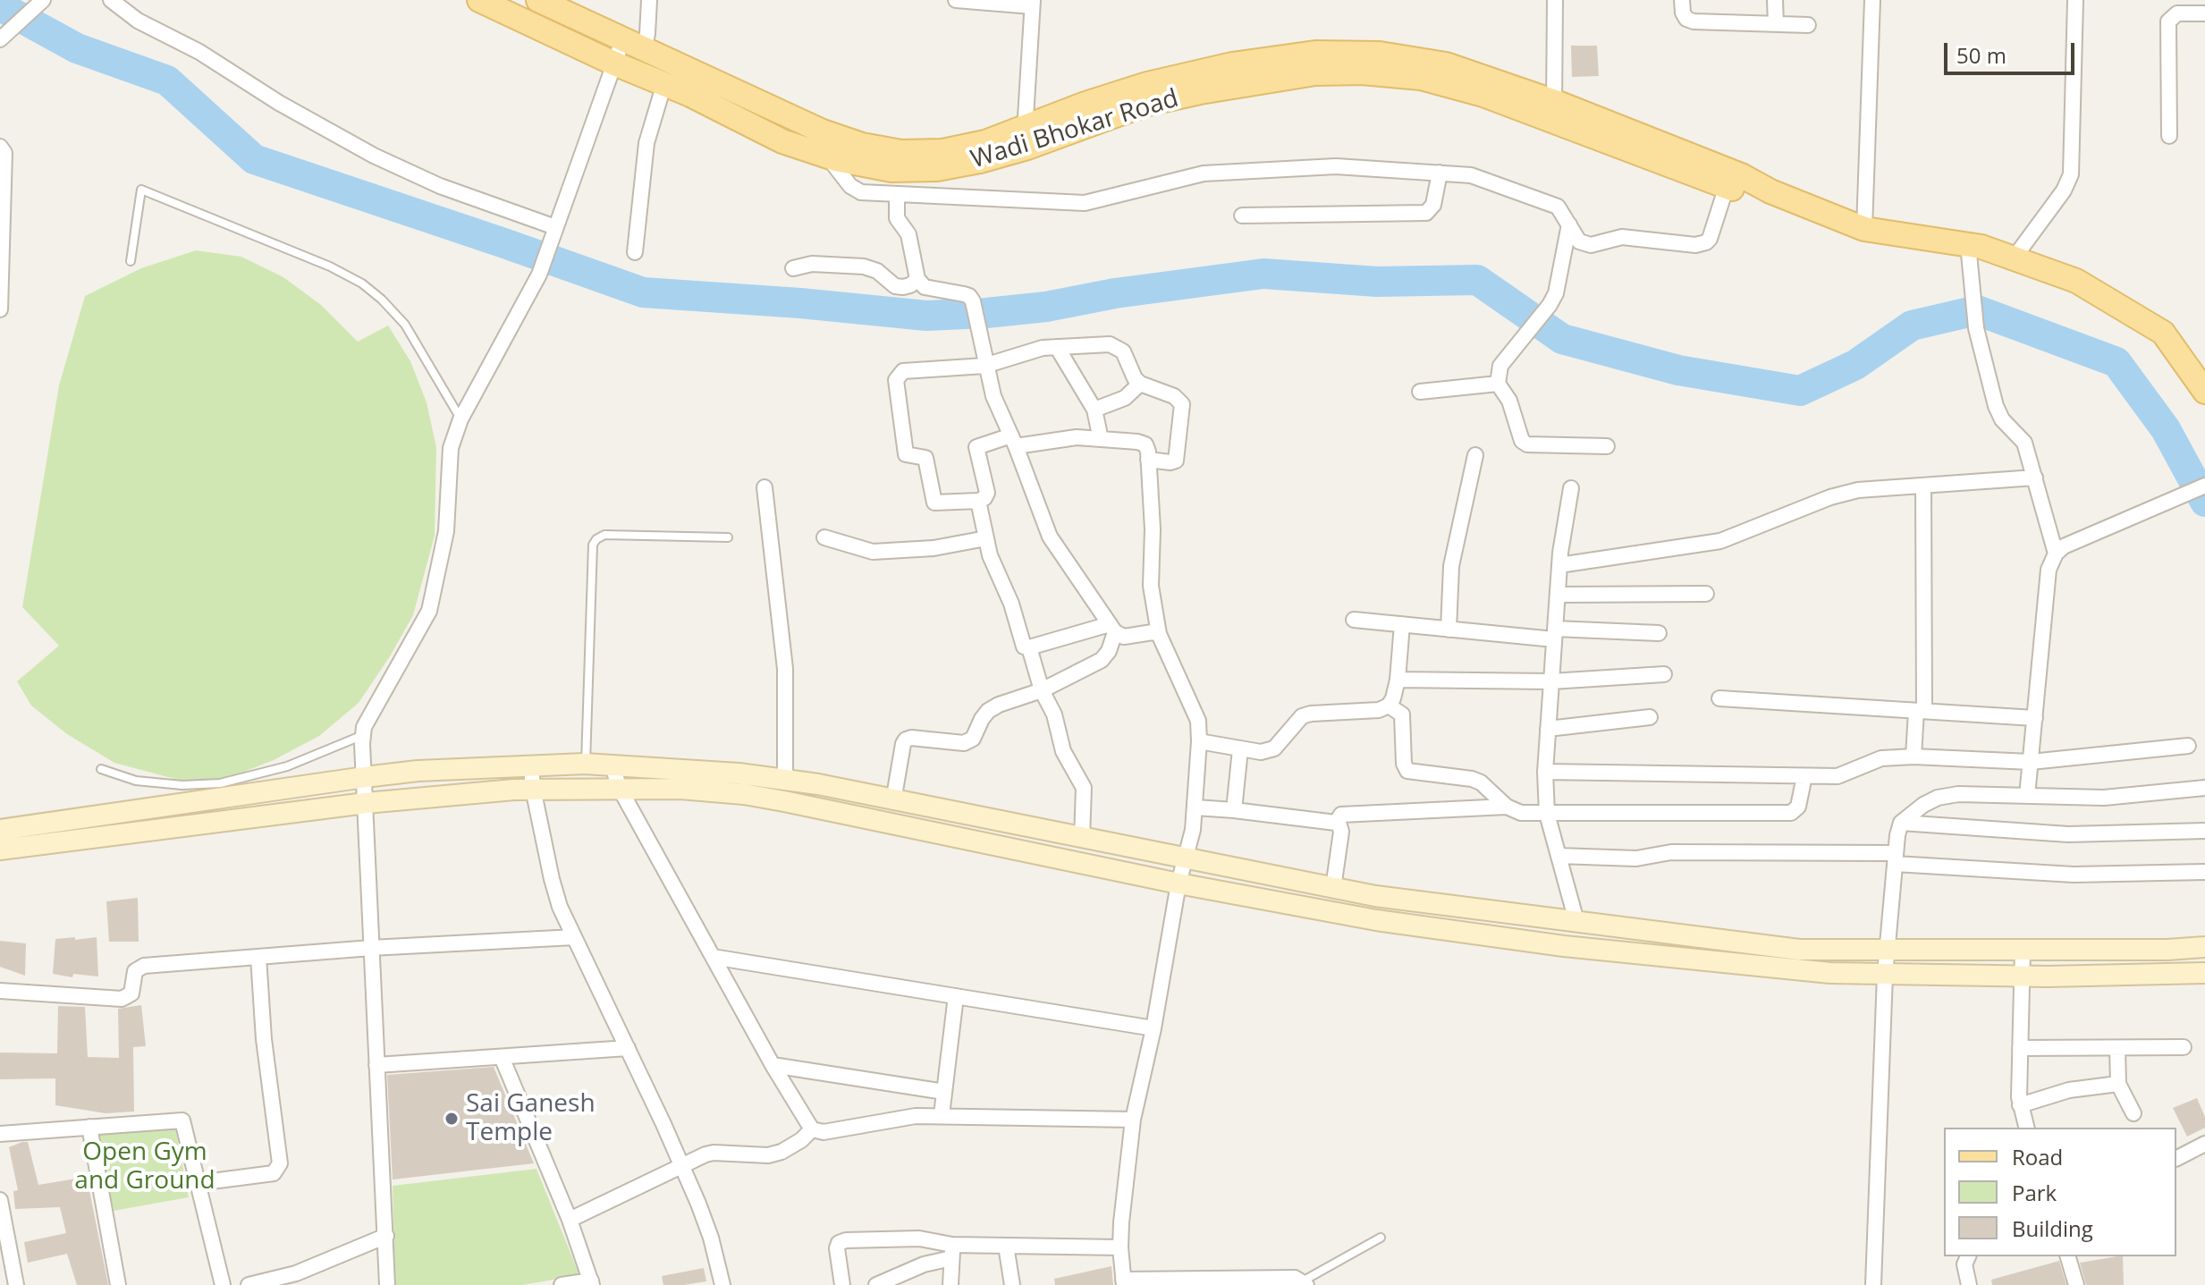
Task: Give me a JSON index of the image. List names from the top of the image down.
{
  "streets": {
    "main road": ["Wadi Bhokar Road"]
  },
  "parks": ["Open Gym and Ground"],
  "places": ["Sai Ganesh Temple"],
  "legend": ["Road", "Park", "Building"],
  "scale_bar": "50 m"
}
